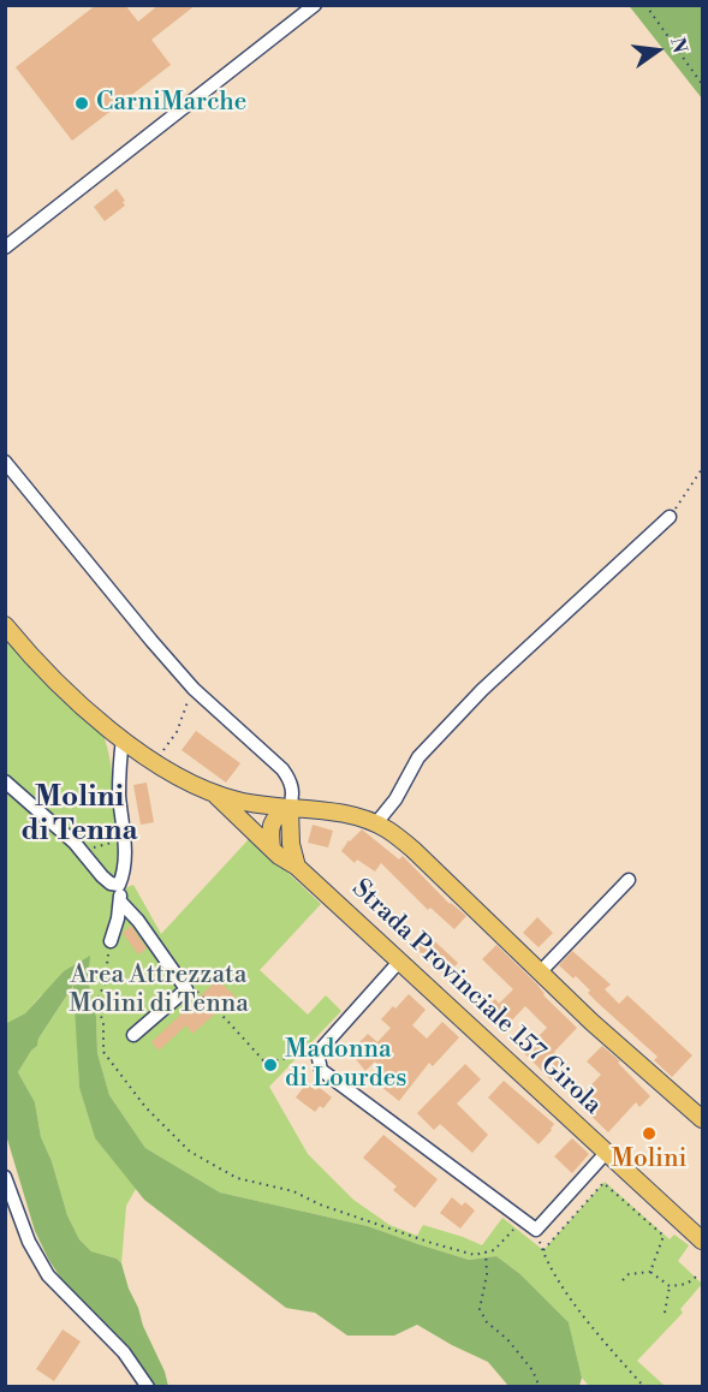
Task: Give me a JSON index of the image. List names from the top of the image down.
{
  "streets": {
    "main road": ["Strada Provinciale 157 Girola"]
  },
  "districts": ["Molini di Tenna"],
  "parks": ["Area Attrezzata Molini di Tenna"],
  "places": ["CarniMarche", "Madonna di Lourdes", "Molini"],
  "north": "right"
}
